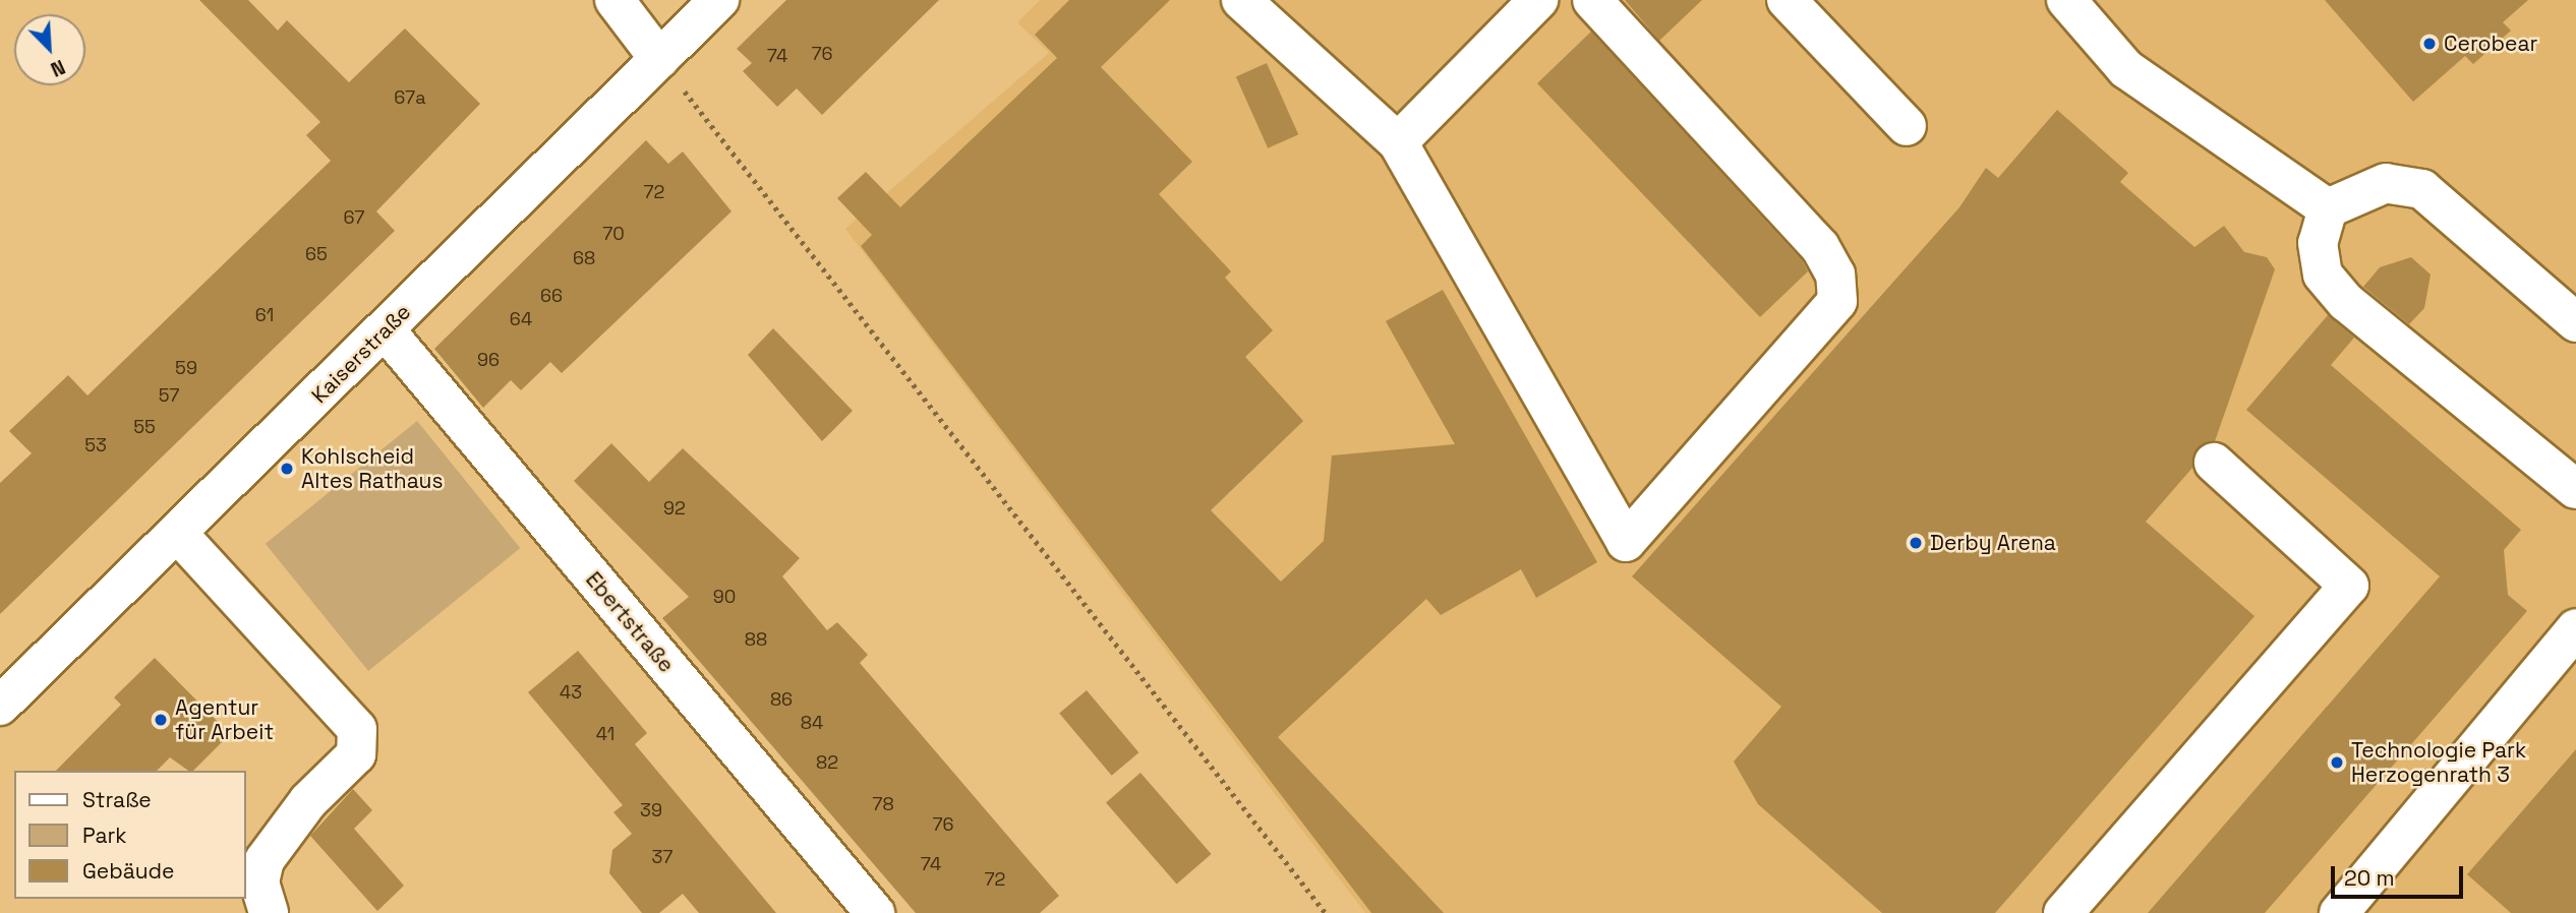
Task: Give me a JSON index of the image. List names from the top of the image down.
{
  "streets": {
    "street": ["Kaiserstraße", "Ebertstraße"]
  },
  "crossings": [
    ["Kaiserstraße", "Ebertstraße"]
  ],
  "places": [
    "Cerobear",
    "Kohlscheid Altes Rathaus",
    "Derby Arena",
    "Agentur für Arbeit",
    "Technologie Park Herzogenrath 3"
  ],
  "house_numbers": [
    "76",
    "74",
    "67a",
    "72",
    "67",
    "70",
    "65",
    "68",
    "66",
    "61",
    "64",
    "96",
    "59",
    "57",
    "55",
    "53",
    "92",
    "90",
    "88",
    "43",
    "86",
    "84",
    "41",
    "82",
    "78",
    "39",
    "76",
    "37",
    "74",
    "72"
  ],
  "legend": ["Straße", "Park", "Gebäude"],
  "scale_bar": "20 m",
  "north": "bottom right"
}
